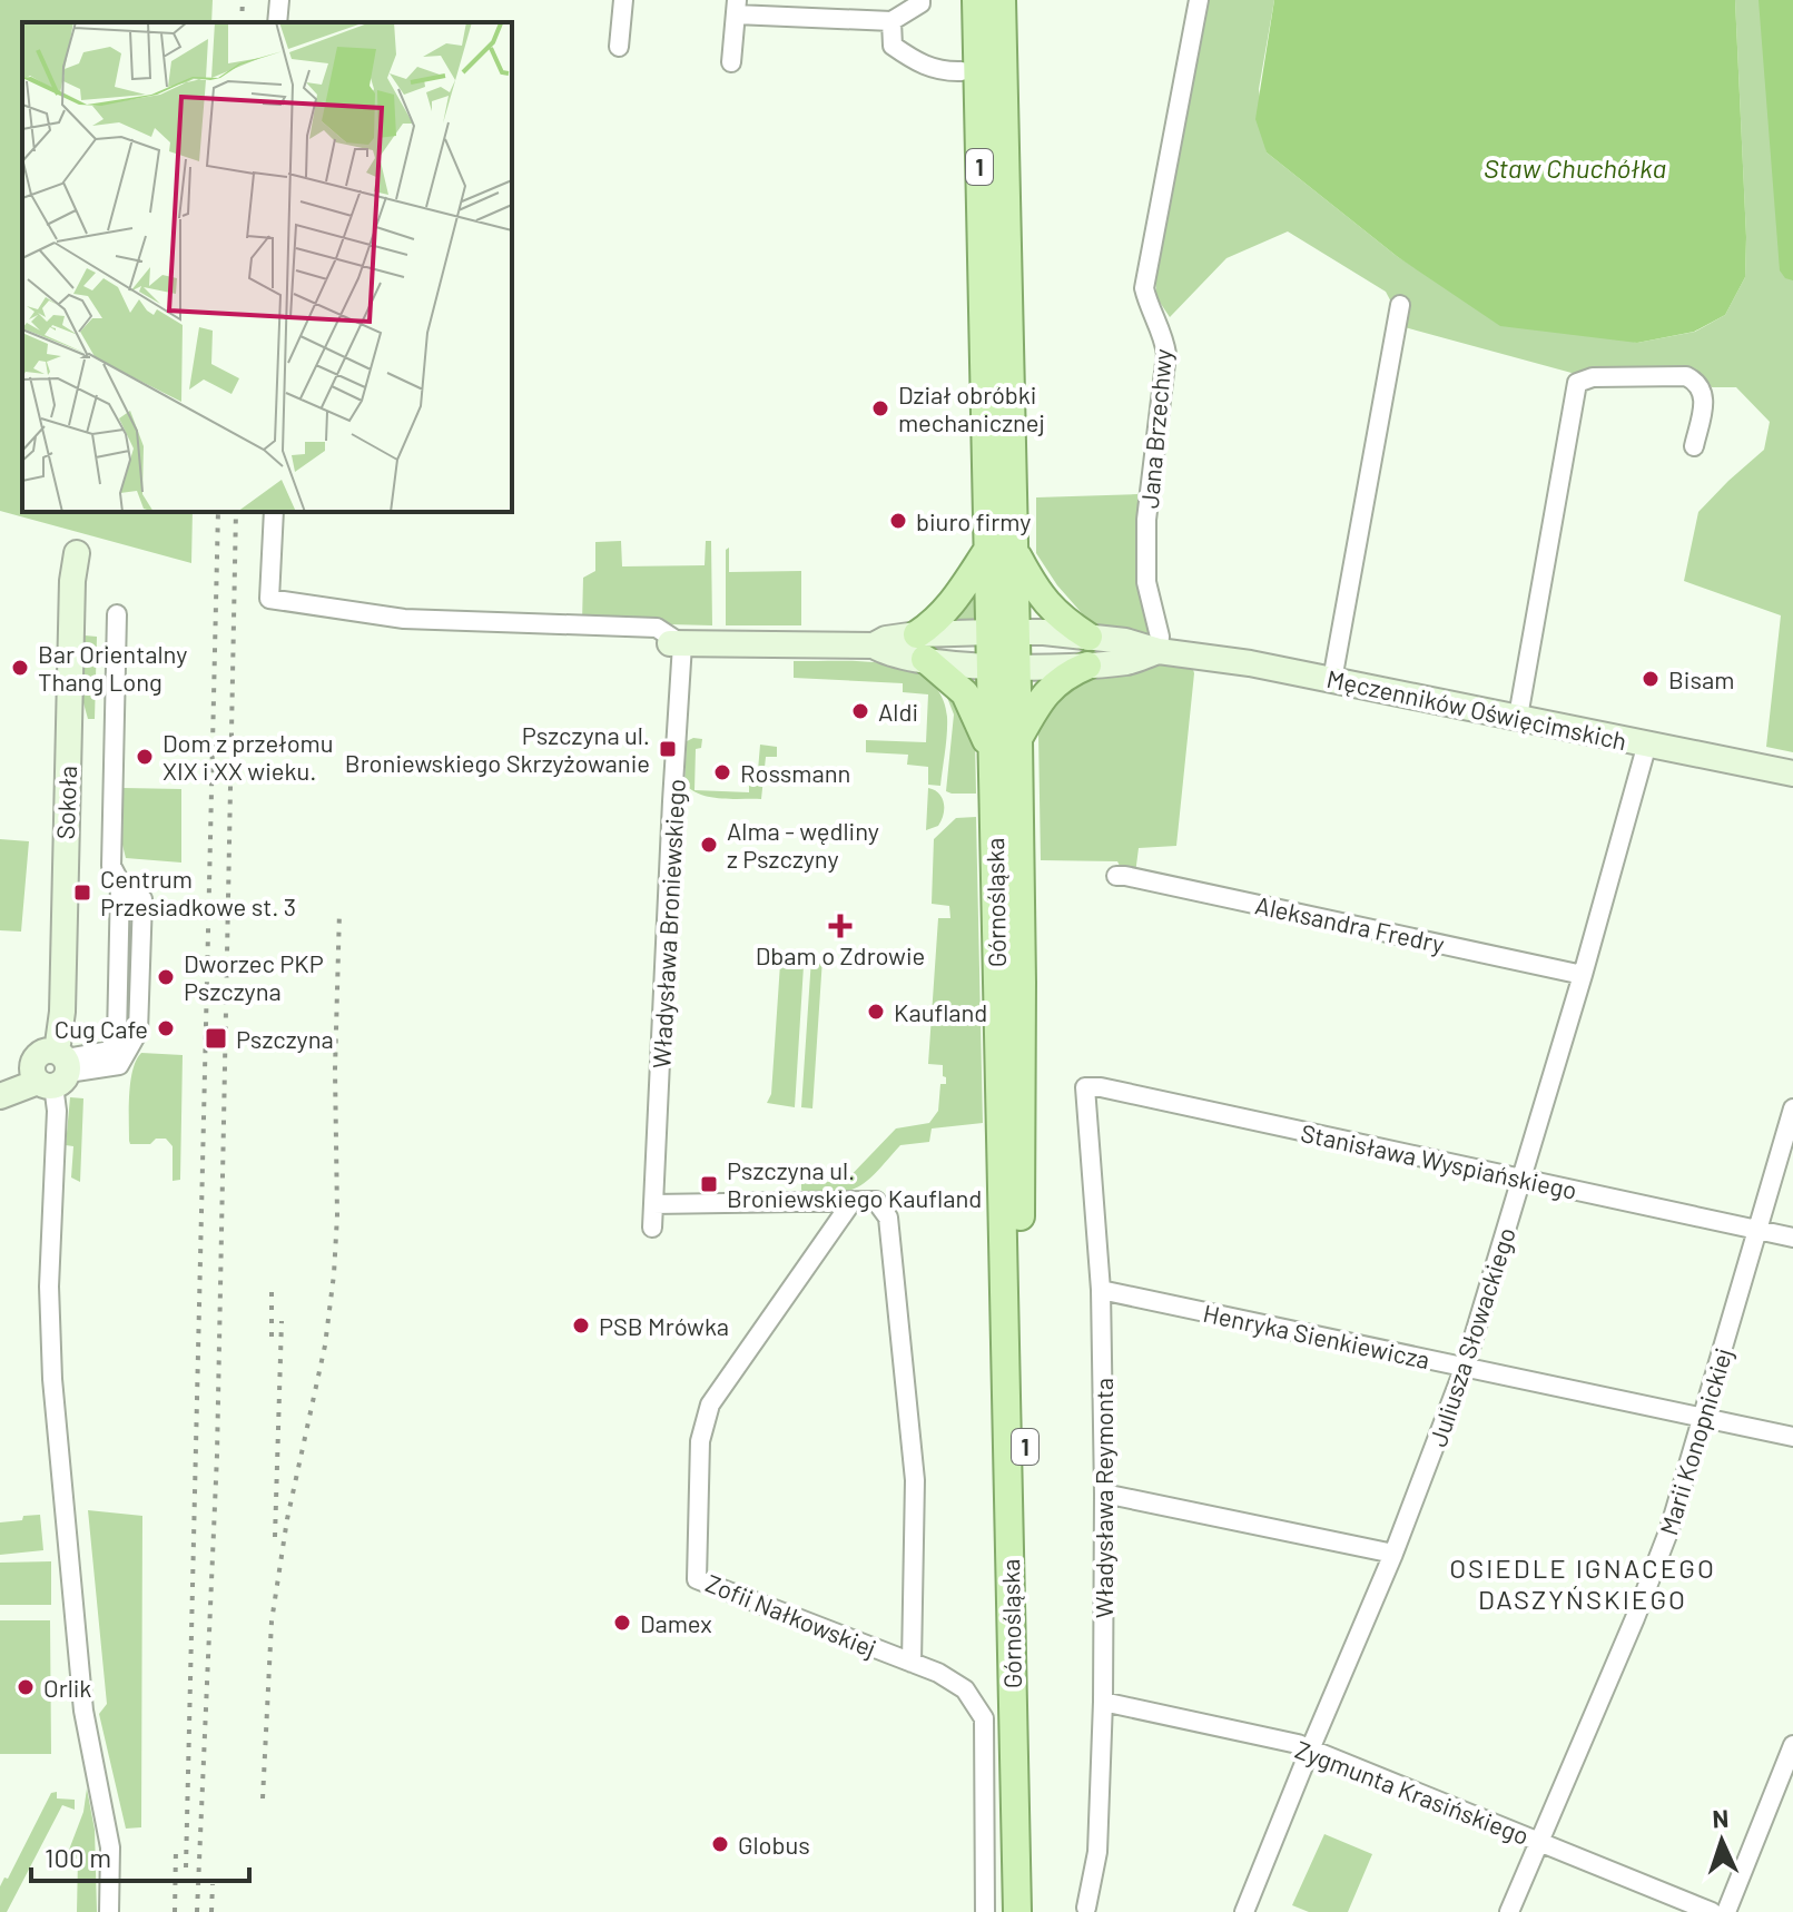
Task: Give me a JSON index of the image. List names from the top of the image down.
{
  "streets": {
    "main road": ["1", "Górnośląska"],
    "street": [
      "Jana Brzechwy",
      "Męczenników Oświęcimskich",
      "Sokoła",
      "Władysława Broniewskiego",
      "Aleksandra Fredry",
      "Stanisława Wyspiańskiego",
      "Henryka Sienkiewicza",
      "Juliusza Słowackiego",
      "Marii Konopnickiej",
      "Władysława Reymonta",
      "Zofii Nałkowskiej",
      "Zygmunta Krasińskiego"
    ]
  },
  "crossings": [
    ["Jana Brzechwy", "Męczenników Oświęcimskich"],
    ["Męczenników Oświęcimskich", "Górnośląska"],
    ["Męczenników Oświęcimskich", "Władysława Broniewskiego"],
    ["Męczenników Oświęcimskich", "Juliusza Słowackiego"],
    ["Aleksandra Fredry", "Juliusza Słowackiego"],
    ["Stanisława Wyspiańskiego", "Juliusza Słowackiego"],
    ["Stanisława Wyspiańskiego", "Marii Konopnickiej"],
    ["Stanisława Wyspiańskiego", "Władysława Reymonta"],
    ["Henryka Sienkiewicza", "Juliusza Słowackiego"],
    ["Henryka Sienkiewicza", "Marii Konopnickiej"],
    ["Henryka Sienkiewicza", "Władysława Reymonta"],
    ["Juliusza Słowackiego", "Zygmunta Krasińskiego"],
    ["Marii Konopnickiej", "Zygmunta Krasińskiego"],
    ["Władysława Reymonta", "Zygmunta Krasińskiego"]
  ],
  "districts": ["OSIEDLE IGNACEGO DASZYŃSKIEGO"],
  "water": ["Staw Chuchółka"],
  "places": {
    "other": [
      "Dział obróbki mechanicznej",
      "biuro firmy",
      "Bar Orientalny Thang Long",
      "Bisam",
      "Aldi",
      "Dom z przełomu XIX i XX wieku.",
      "Rossmann",
      "Alma - wędliny z Pszczyny",
      "Dworzec PKP Pszczyna",
      "Kaufland",
      "Cug Cafe",
      "PSB Mrówka",
      "Damex",
      "Orlik",
      "Globus"
    ],
    "transit": [
      "Pszczyna ul. Broniewskiego Skrzyżowanie",
      "Centrum Przesiadkowe st. 3",
      "Pszczyna",
      "Pszczyna ul. Broniewskiego Kaufland"
    ],
    "health": ["Dbam o Zdrowie"]
  },
  "scale_bar": "100 m",
  "north": "top"
}
